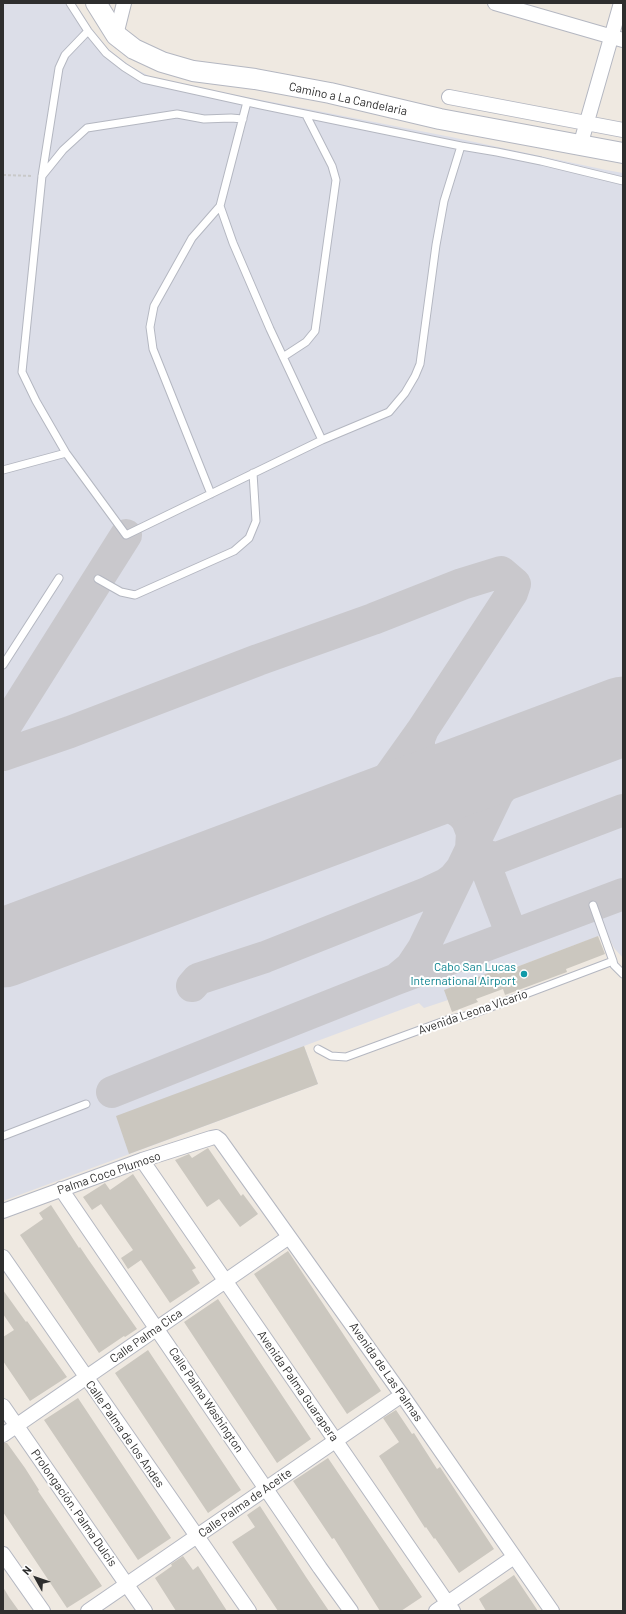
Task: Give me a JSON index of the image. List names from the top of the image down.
{
  "streets": {
    "street": [
      "Camino a La Candelaria",
      "Palma Coco Plumoso",
      "Calle Palma Cica",
      "Avenida de Las Palmas",
      "Avenida Palma Guarapera",
      "Calle Palma Washington",
      "Calle Palma de los Andes",
      "Calle Palma de Aceite",
      "Prolongación. Palma Dulcis"
    ],
    "lane": ["Avenida Leona Vicario"]
  },
  "crossings": [
    ["Palma Coco Plumoso", "Avenida de Las Palmas"],
    ["Palma Coco Plumoso", "Avenida Palma Guarapera"],
    ["Palma Coco Plumoso", "Calle Palma Washington"],
    ["Calle Palma Cica", "Avenida de Las Palmas"],
    ["Calle Palma Cica", "Avenida Palma Guarapera"],
    ["Calle Palma Cica", "Calle Palma Washington"],
    ["Calle Palma Cica", "Calle Palma de los Andes"],
    ["Calle Palma Cica", "Prolongación. Palma Dulcis"],
    ["Avenida de Las Palmas", "Calle Palma de Aceite"],
    ["Avenida Palma Guarapera", "Calle Palma de Aceite"],
    ["Calle Palma Washington", "Calle Palma de Aceite"],
    ["Calle Palma de los Andes", "Calle Palma de Aceite"],
    ["Calle Palma de Aceite", "Prolongación. Palma Dulcis"]
  ],
  "places": ["Cabo San Lucas International Airport"],
  "north": "top left"
}
